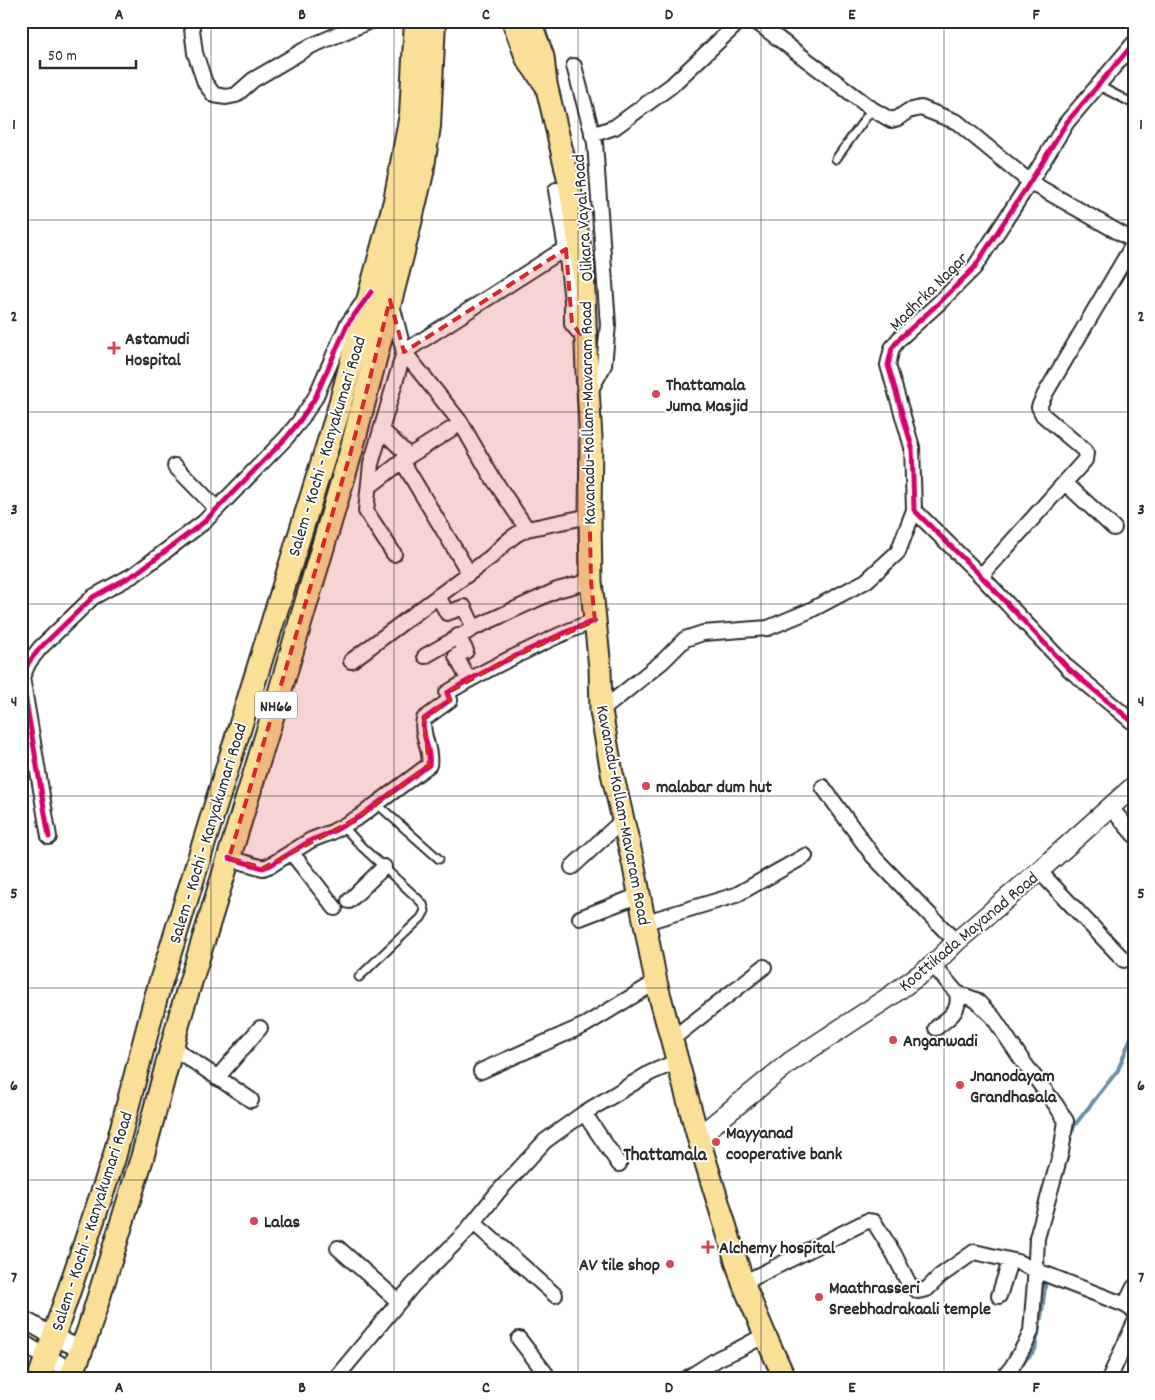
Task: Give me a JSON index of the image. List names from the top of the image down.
{
  "streets": {
    "highway": ["Salem - Kochi - Kanyakumari Road", "NH66"],
    "main road": ["Kavanadu-Kollam-Mavaram Road", "Koottikada Mayanad Road"],
    "street": ["Olikara Vayal Road", "Madhrka Nagar"]
  },
  "crossings": [
    ["Olikara Vayal Road", "Kavanadu-Kollam-Mavaram Road"],
    ["Kavanadu-Kollam-Mavaram Road", "Koottikada Mayanad Road"]
  ],
  "districts": ["Thattamala"],
  "places": {
    "health": ["Astamudi Hospital", "Alchemy hospital"],
    "other": [
      "Thattamala Juma Masjid",
      "malabar dum hut",
      "Anganwadi",
      "Jnanodayam Grandhasala",
      "Mayyanad cooperative bank",
      "Lalas",
      "AV tile shop",
      "Maathrasseri Sreebhadrakaali temple"
    ]
  },
  "scale_bar": "50 m",
  "grid": {
    "columns": [
      "A",
      "B",
      "C",
      "D",
      "E",
      "F"
    ],
    "rows": [
      "1",
      "2",
      "3",
      "4",
      "5",
      "6",
      "7"
    ]
  }
}
